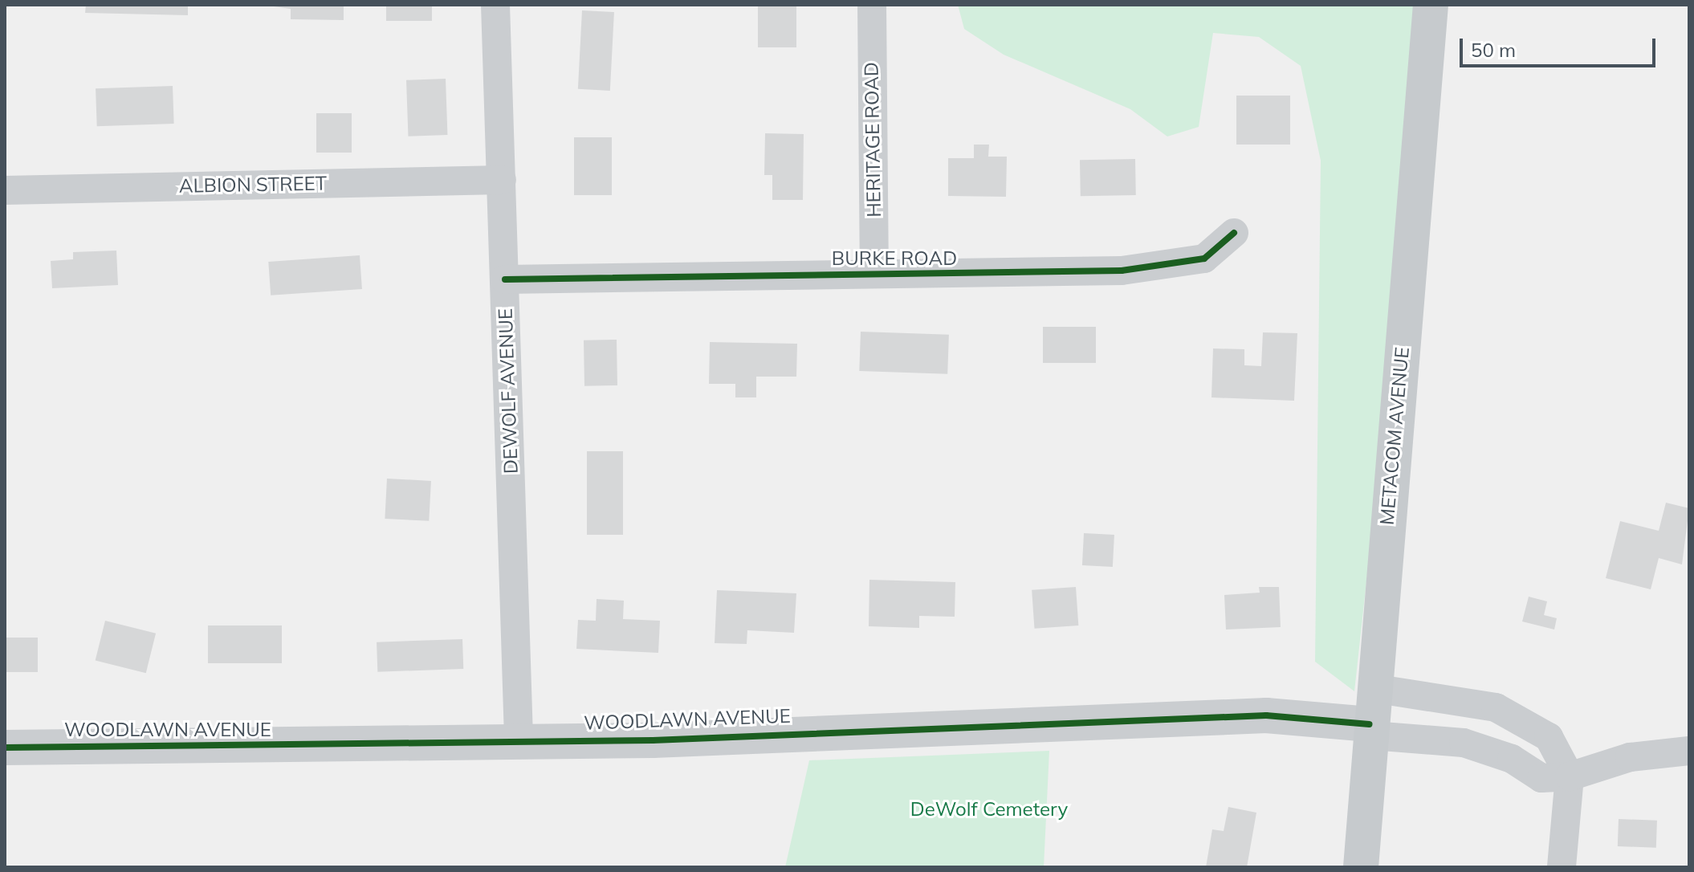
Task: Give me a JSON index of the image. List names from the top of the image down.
{
  "streets": {
    "main road": ["METACOM AVENUE"],
    "street": [
      "HERITAGE ROAD",
      "ALBION STREET",
      "BURKE ROAD",
      "DEWOLF AVENUE",
      "WOODLAWN AVENUE"
    ]
  },
  "crossings": [
    ["HERITAGE ROAD", "BURKE ROAD"],
    ["ALBION STREET", "DEWOLF AVENUE"],
    ["BURKE ROAD", "DEWOLF AVENUE"],
    ["DEWOLF AVENUE", "WOODLAWN AVENUE"],
    ["METACOM AVENUE", "WOODLAWN AVENUE"]
  ],
  "parks": ["DeWolf Cemetery"],
  "scale_bar": "50 m"
}
